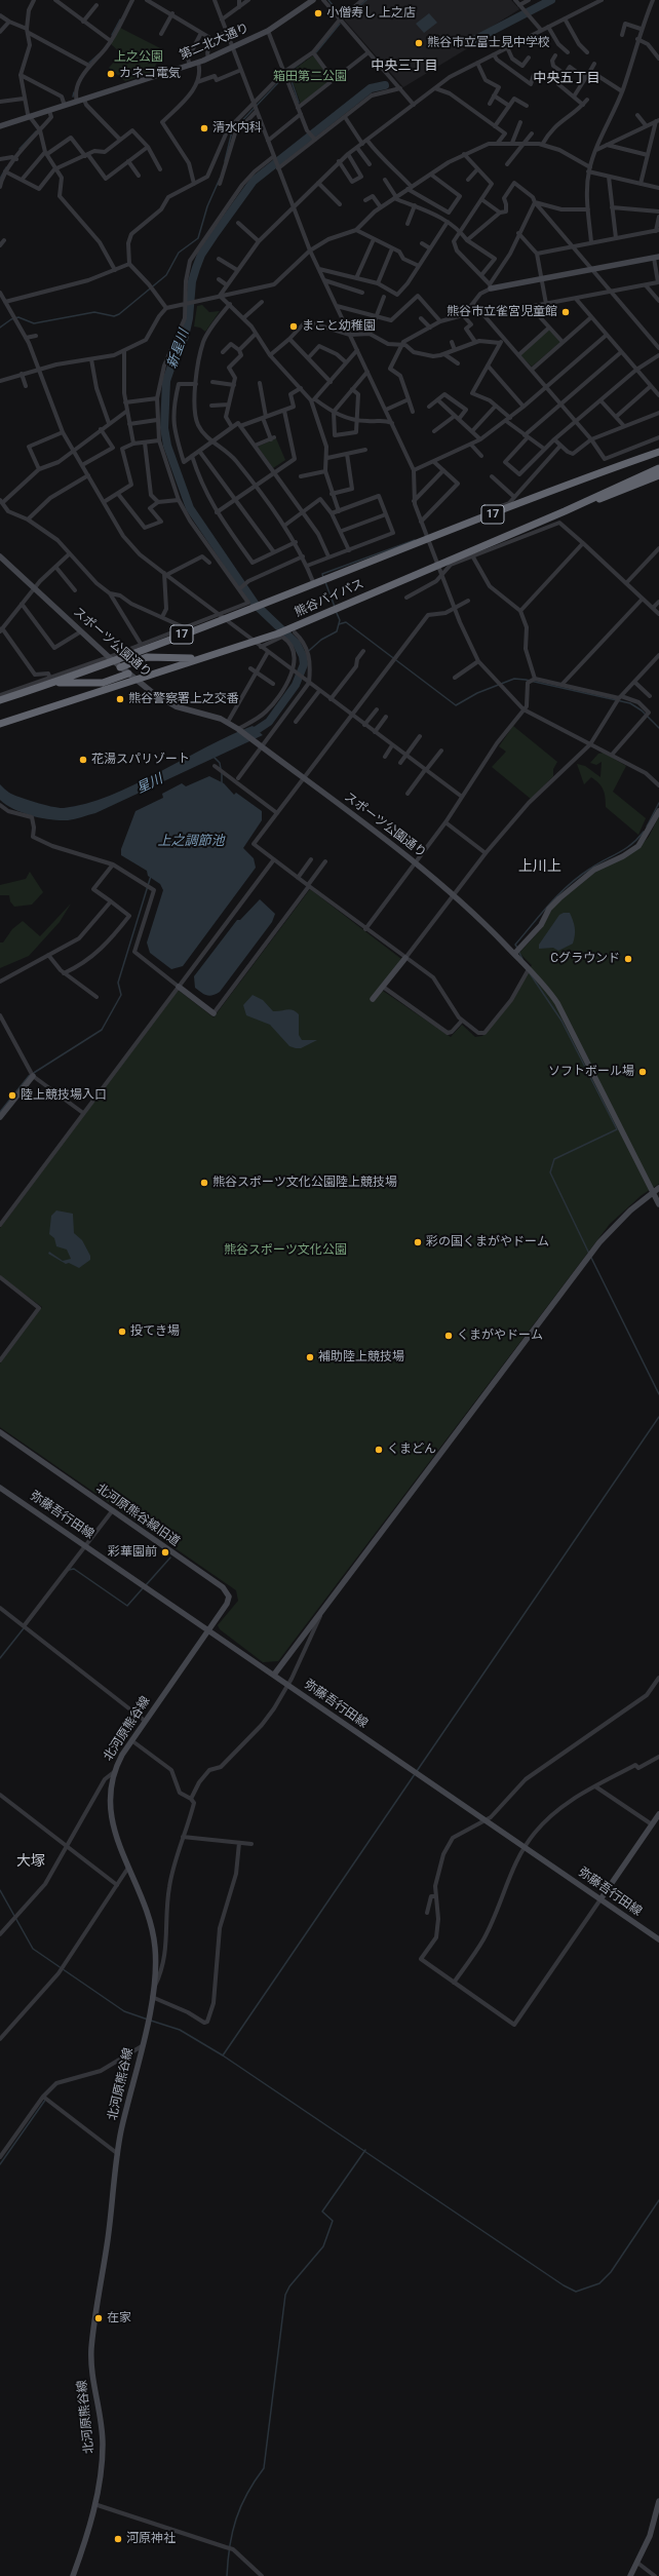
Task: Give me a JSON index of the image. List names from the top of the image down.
{
  "streets": {
    "highway": ["17", "熊谷バイパス"],
    "street": [
      "第二北大通り",
      "スポーツ公園通り",
      "弥藤吾行田線",
      "北河原熊谷線旧道",
      "北河原熊谷線"
    ]
  },
  "crossings": [
    ["17", "熊谷バイパス"],
    ["熊谷バイパス", "スポーツ公園通り"],
    ["弥藤吾行田線", "北河原熊谷線旧道"],
    ["弥藤吾行田線", "北河原熊谷線"],
    ["北河原熊谷線旧道", "北河原熊谷線"]
  ],
  "districts": [
    "中央三丁目",
    "中央五丁目",
    "上川上",
    "大塚"
  ],
  "water": ["新星川", "星川", "上之調節池"],
  "parks": ["上之公園", "箱田第二公園", "熊谷スポーツ文化公園"],
  "places": [
    "小僧寿し 上之店",
    "熊谷市立富士見中学校",
    "カネコ電気",
    "清水内科",
    "熊谷市立雀宮児童館",
    "まこと幼稚園",
    "熊谷警察署上之交番",
    "花湯スパリゾート",
    "Cグラウンド",
    "ソフトボール場",
    "陸上競技場入口",
    "熊谷スポーツ文化公園陸上競技場",
    "彩の国くまがやドーム",
    "投てき場",
    "くまがやドーム",
    "補助陸上競技場",
    "くまどん",
    "彩華園前",
    "在家",
    "河原神社"
  ]
}
